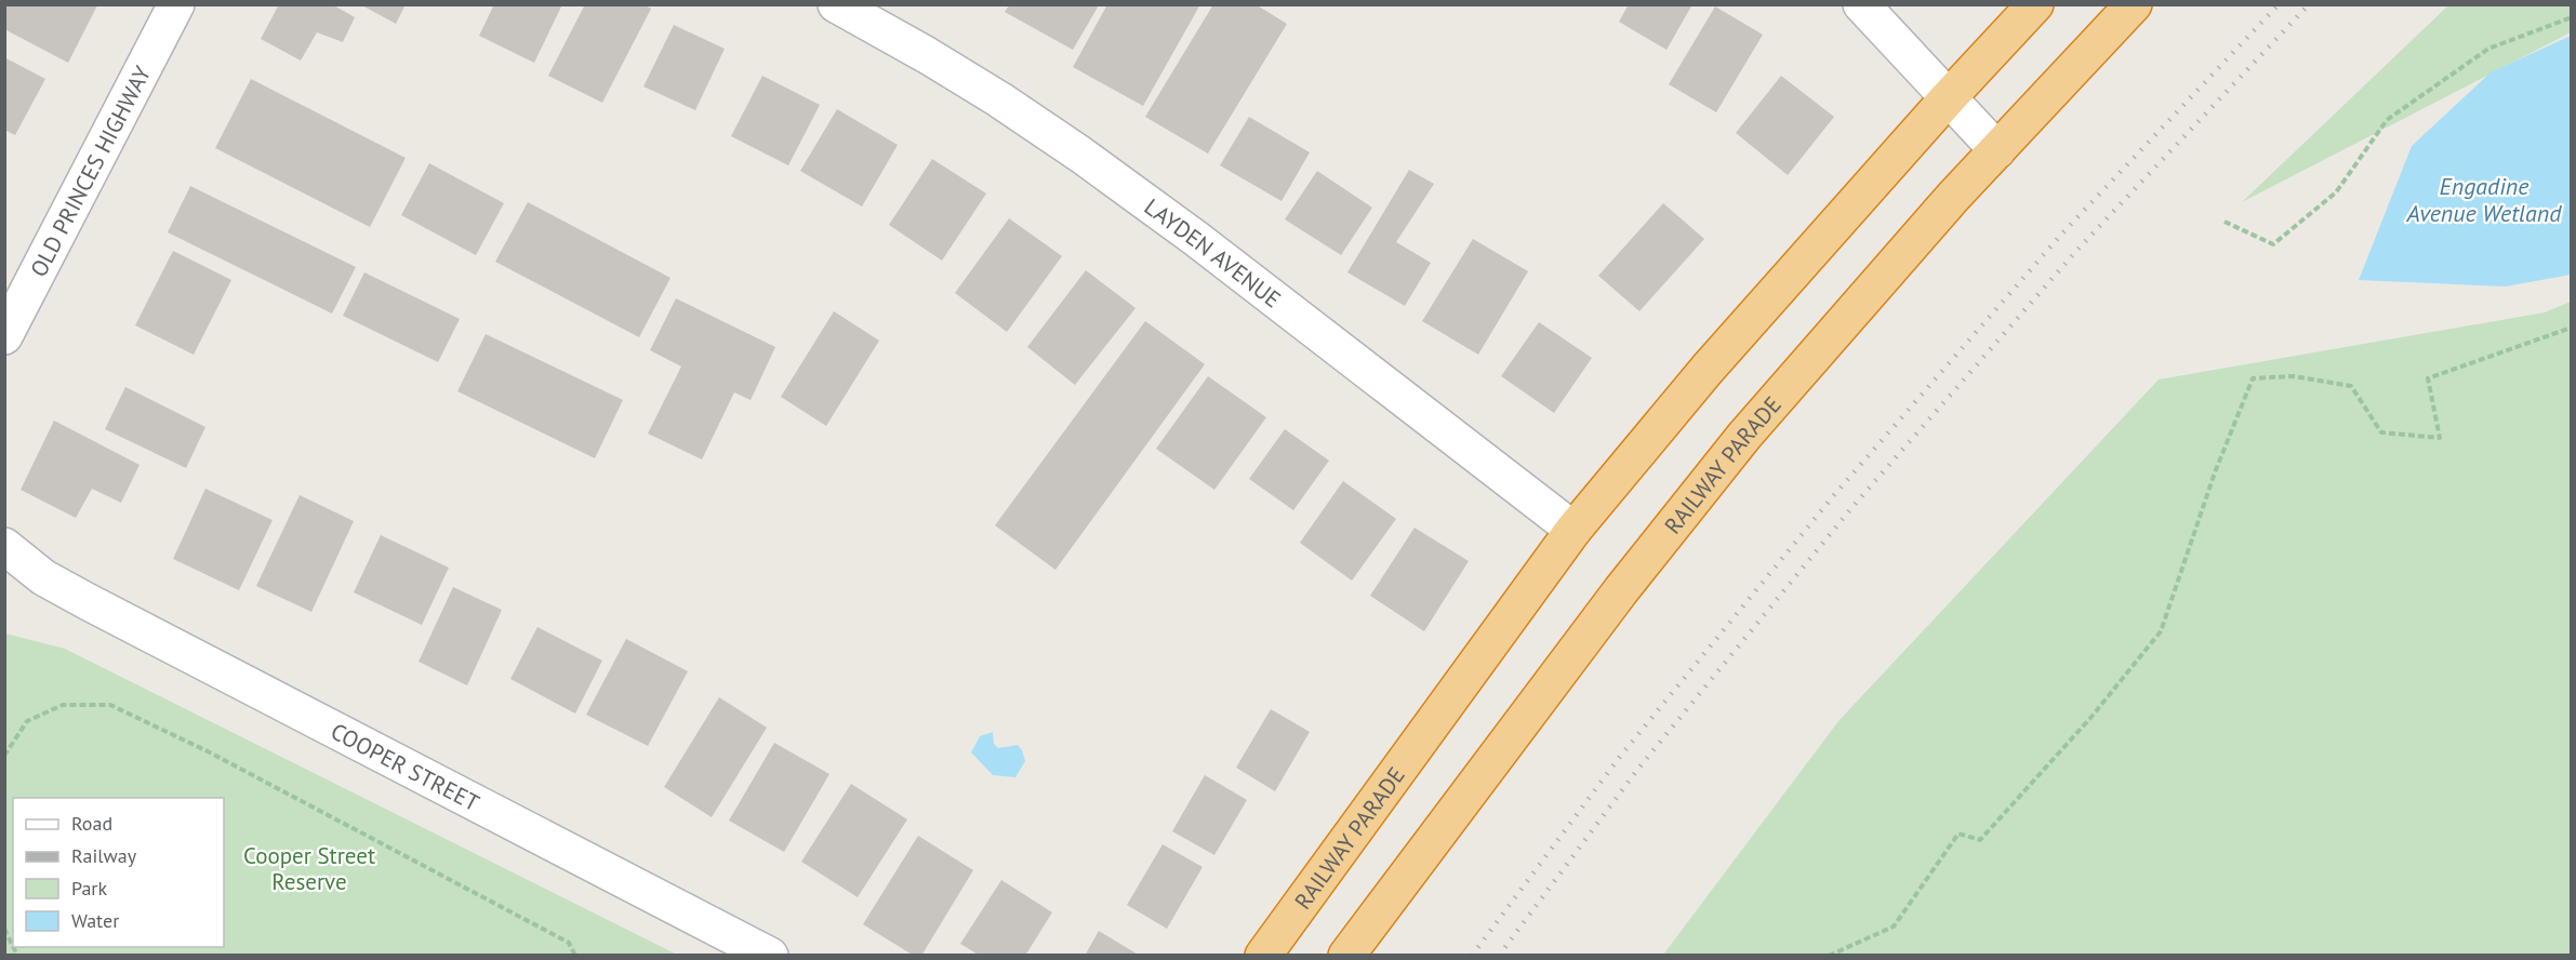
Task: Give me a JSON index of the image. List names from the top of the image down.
{
  "streets": {
    "highway": ["RAILWAY PARADE"],
    "street": ["OLD PRINCES HIGHWAY", "LAYDEN AVENUE", "COOPER STREET"]
  },
  "crossings": [
    ["LAYDEN AVENUE", "RAILWAY PARADE"]
  ],
  "water": ["Engadine Avenue Wetland"],
  "parks": ["Cooper Street Reserve"],
  "legend": [
    "Road",
    "Railway",
    "Park",
    "Water"
  ]
}
